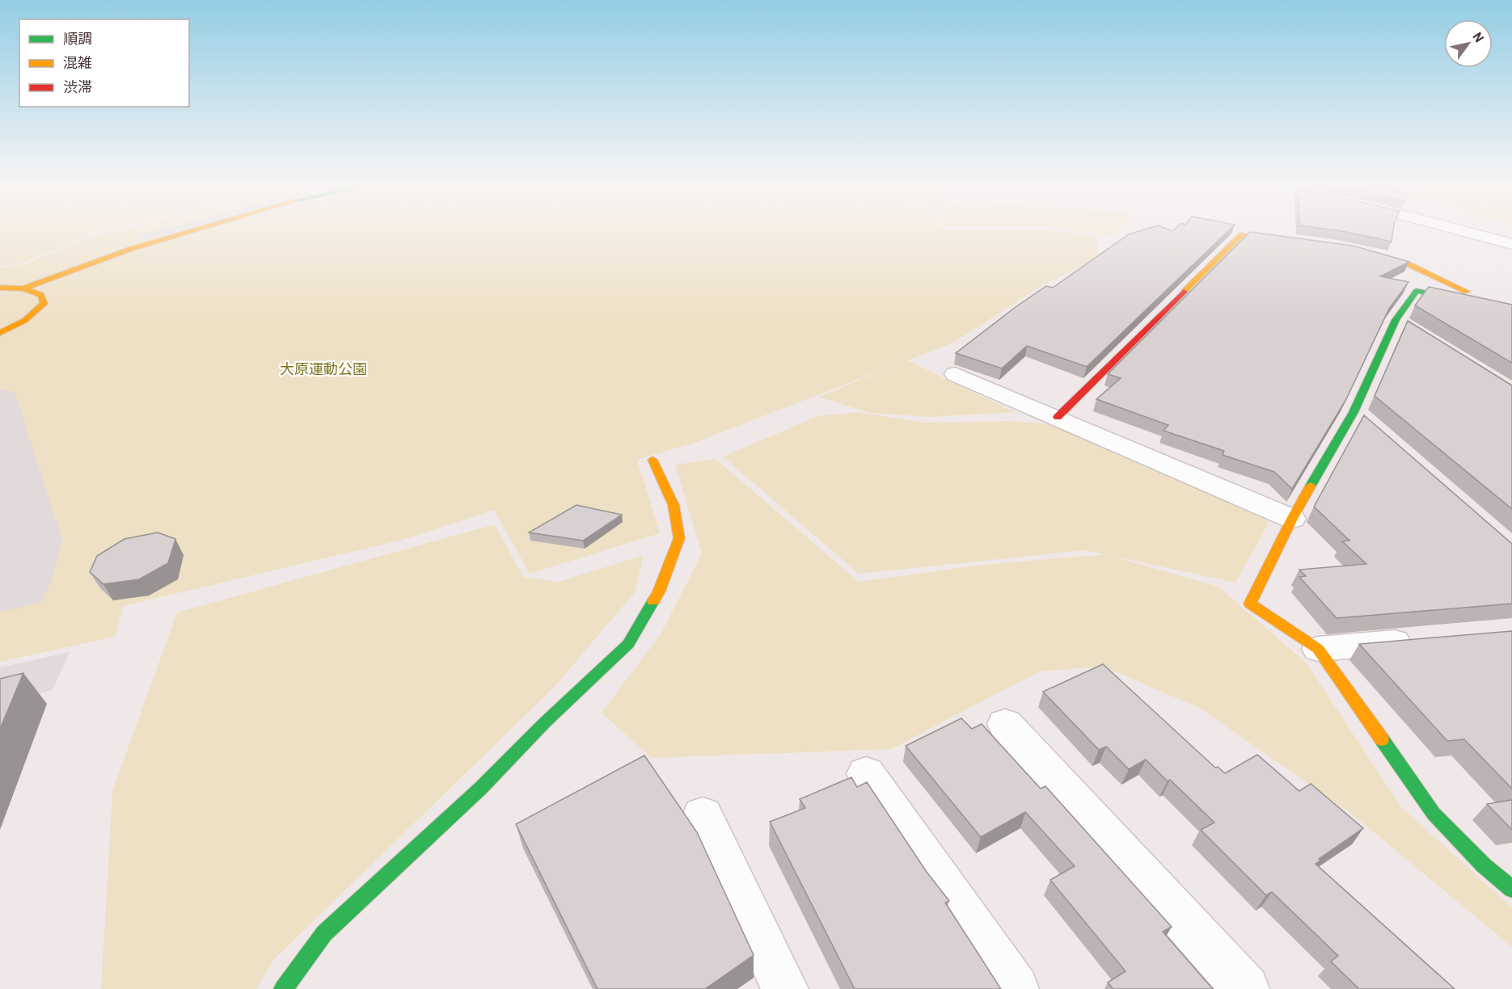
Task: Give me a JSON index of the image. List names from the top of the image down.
{
  "parks": ["大原運動公園"],
  "legend": ["順調", "混雑", "渋滞"],
  "north": "top right"
}
